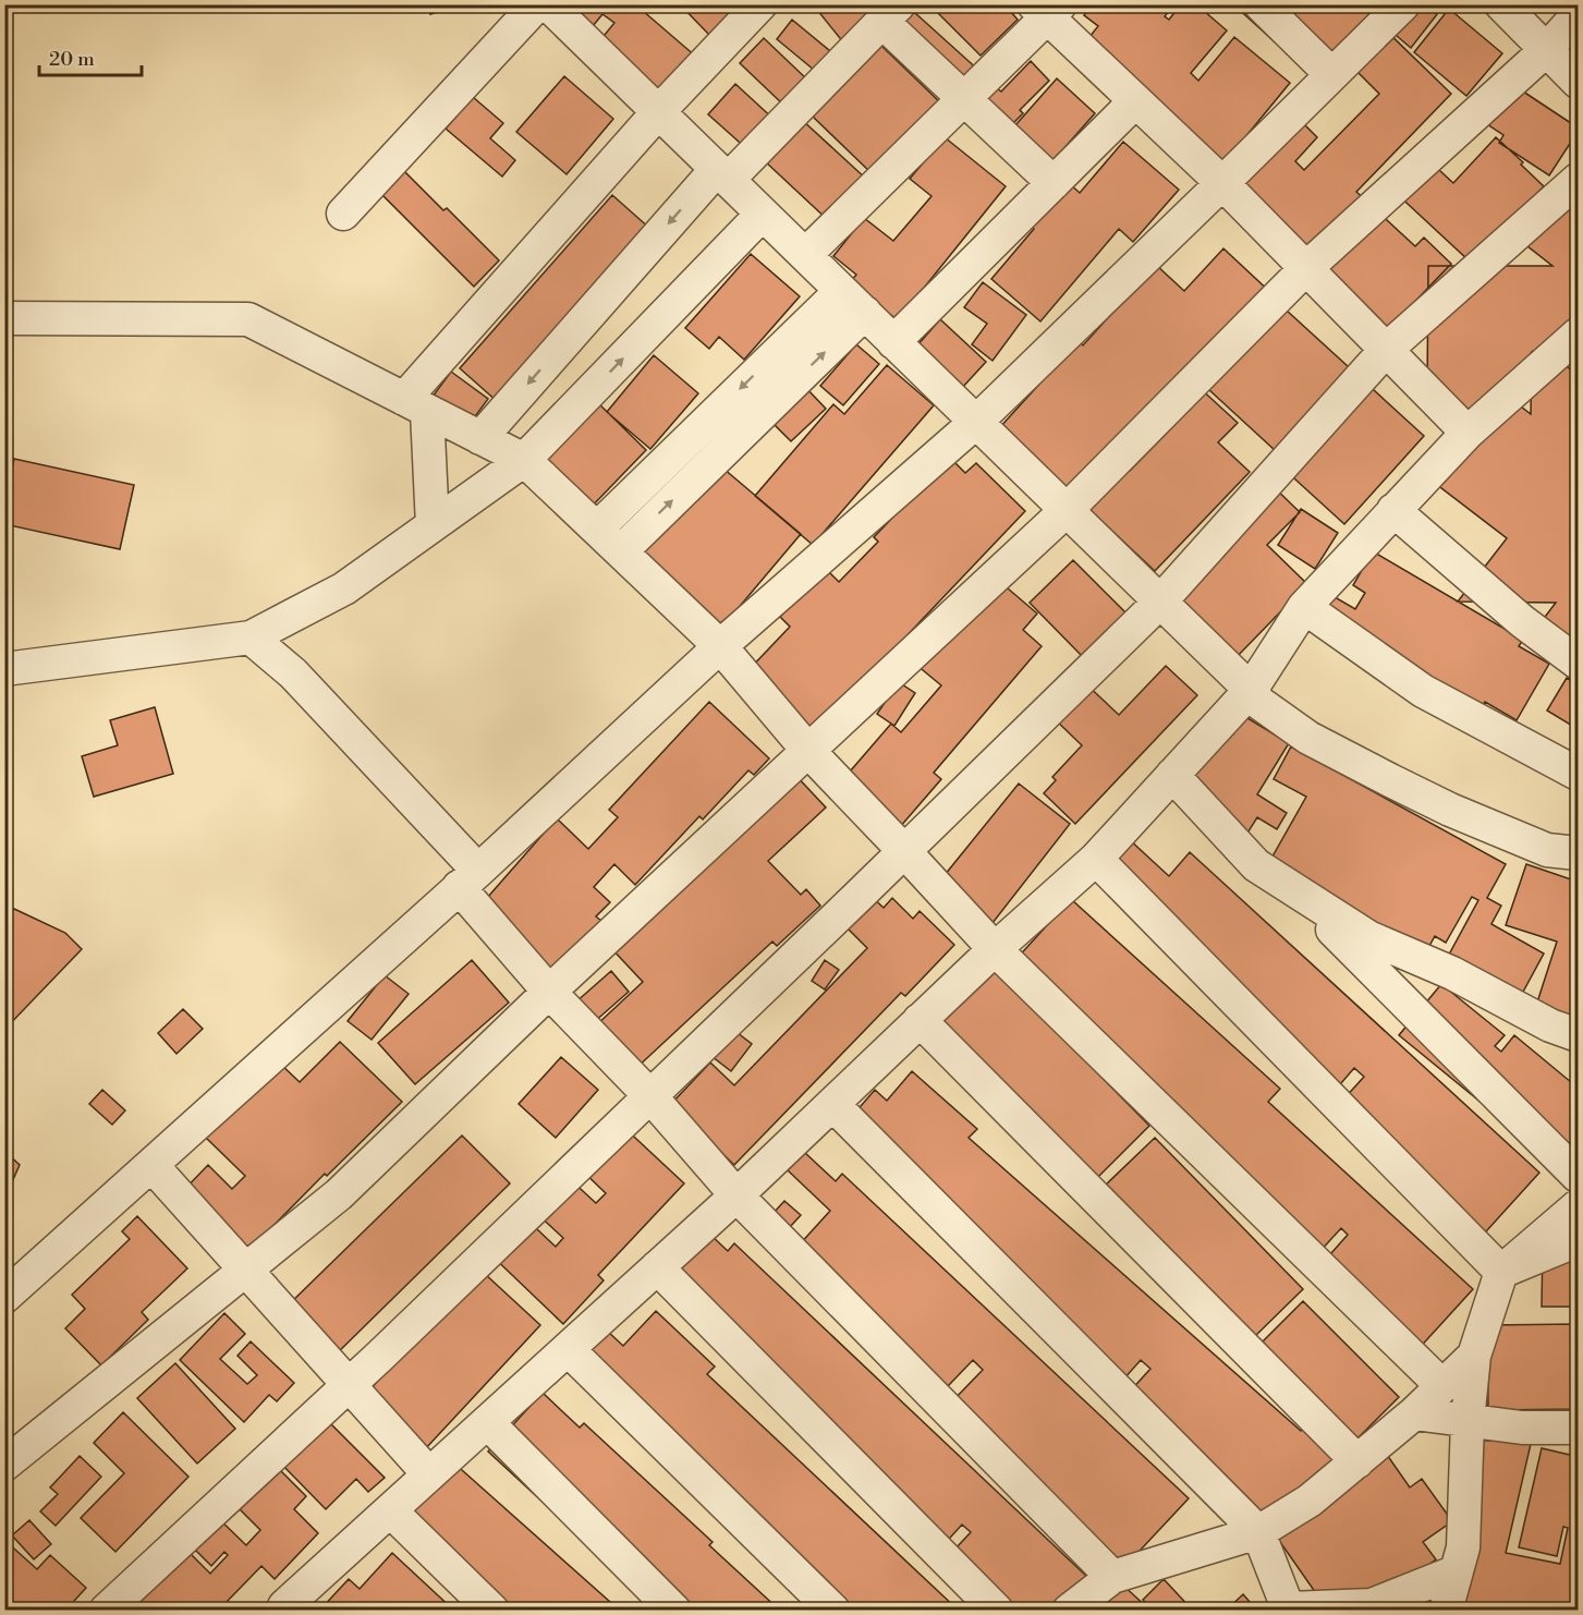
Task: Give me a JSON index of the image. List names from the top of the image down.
{
  "scale_bar": "20 m"
}
